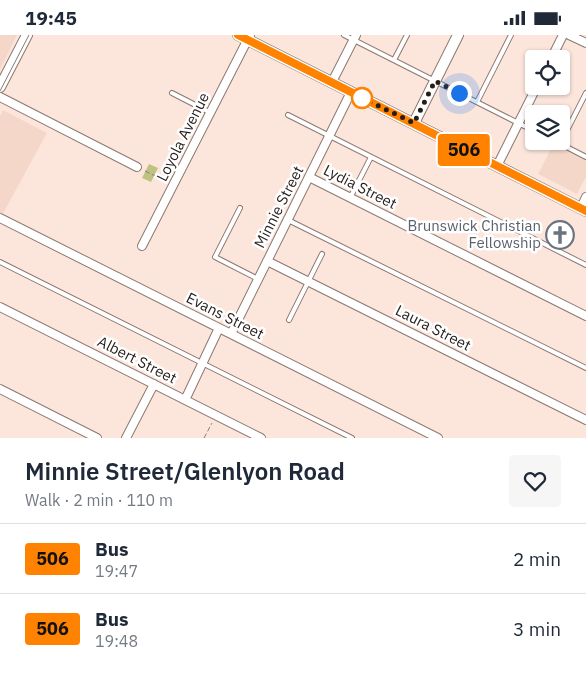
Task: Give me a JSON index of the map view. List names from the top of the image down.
{
  "streets": {
    "street": [
      "Loyola Avenue",
      "Lydia Street",
      "Minnie Street",
      "Evans Street",
      "Laura Street",
      "Albert Street"
    ]
  },
  "crossings": [
    ["Lydia Street", "Minnie Street"],
    ["Minnie Street", "Evans Street"],
    ["Minnie Street", "Laura Street"]
  ],
  "places": {
    "church": ["Brunswick Christian Fellowship"]
  },
  "lines": ["bus line 506"],
  "page": {
    "status": "19:45",
    "on_map": "506",
    "heading": ["Minnie Street/Glenlyon Road", "Walk · 2 min · 110 m"],
    "list": [
      {
        "mark": "506",
        "name": "Bus",
        "note": "19:47",
        "value": "2 min"
      },
      {
        "mark": "506",
        "name": "Bus",
        "note": "19:48",
        "value": "3 min"
      }
    ]
  }
}
